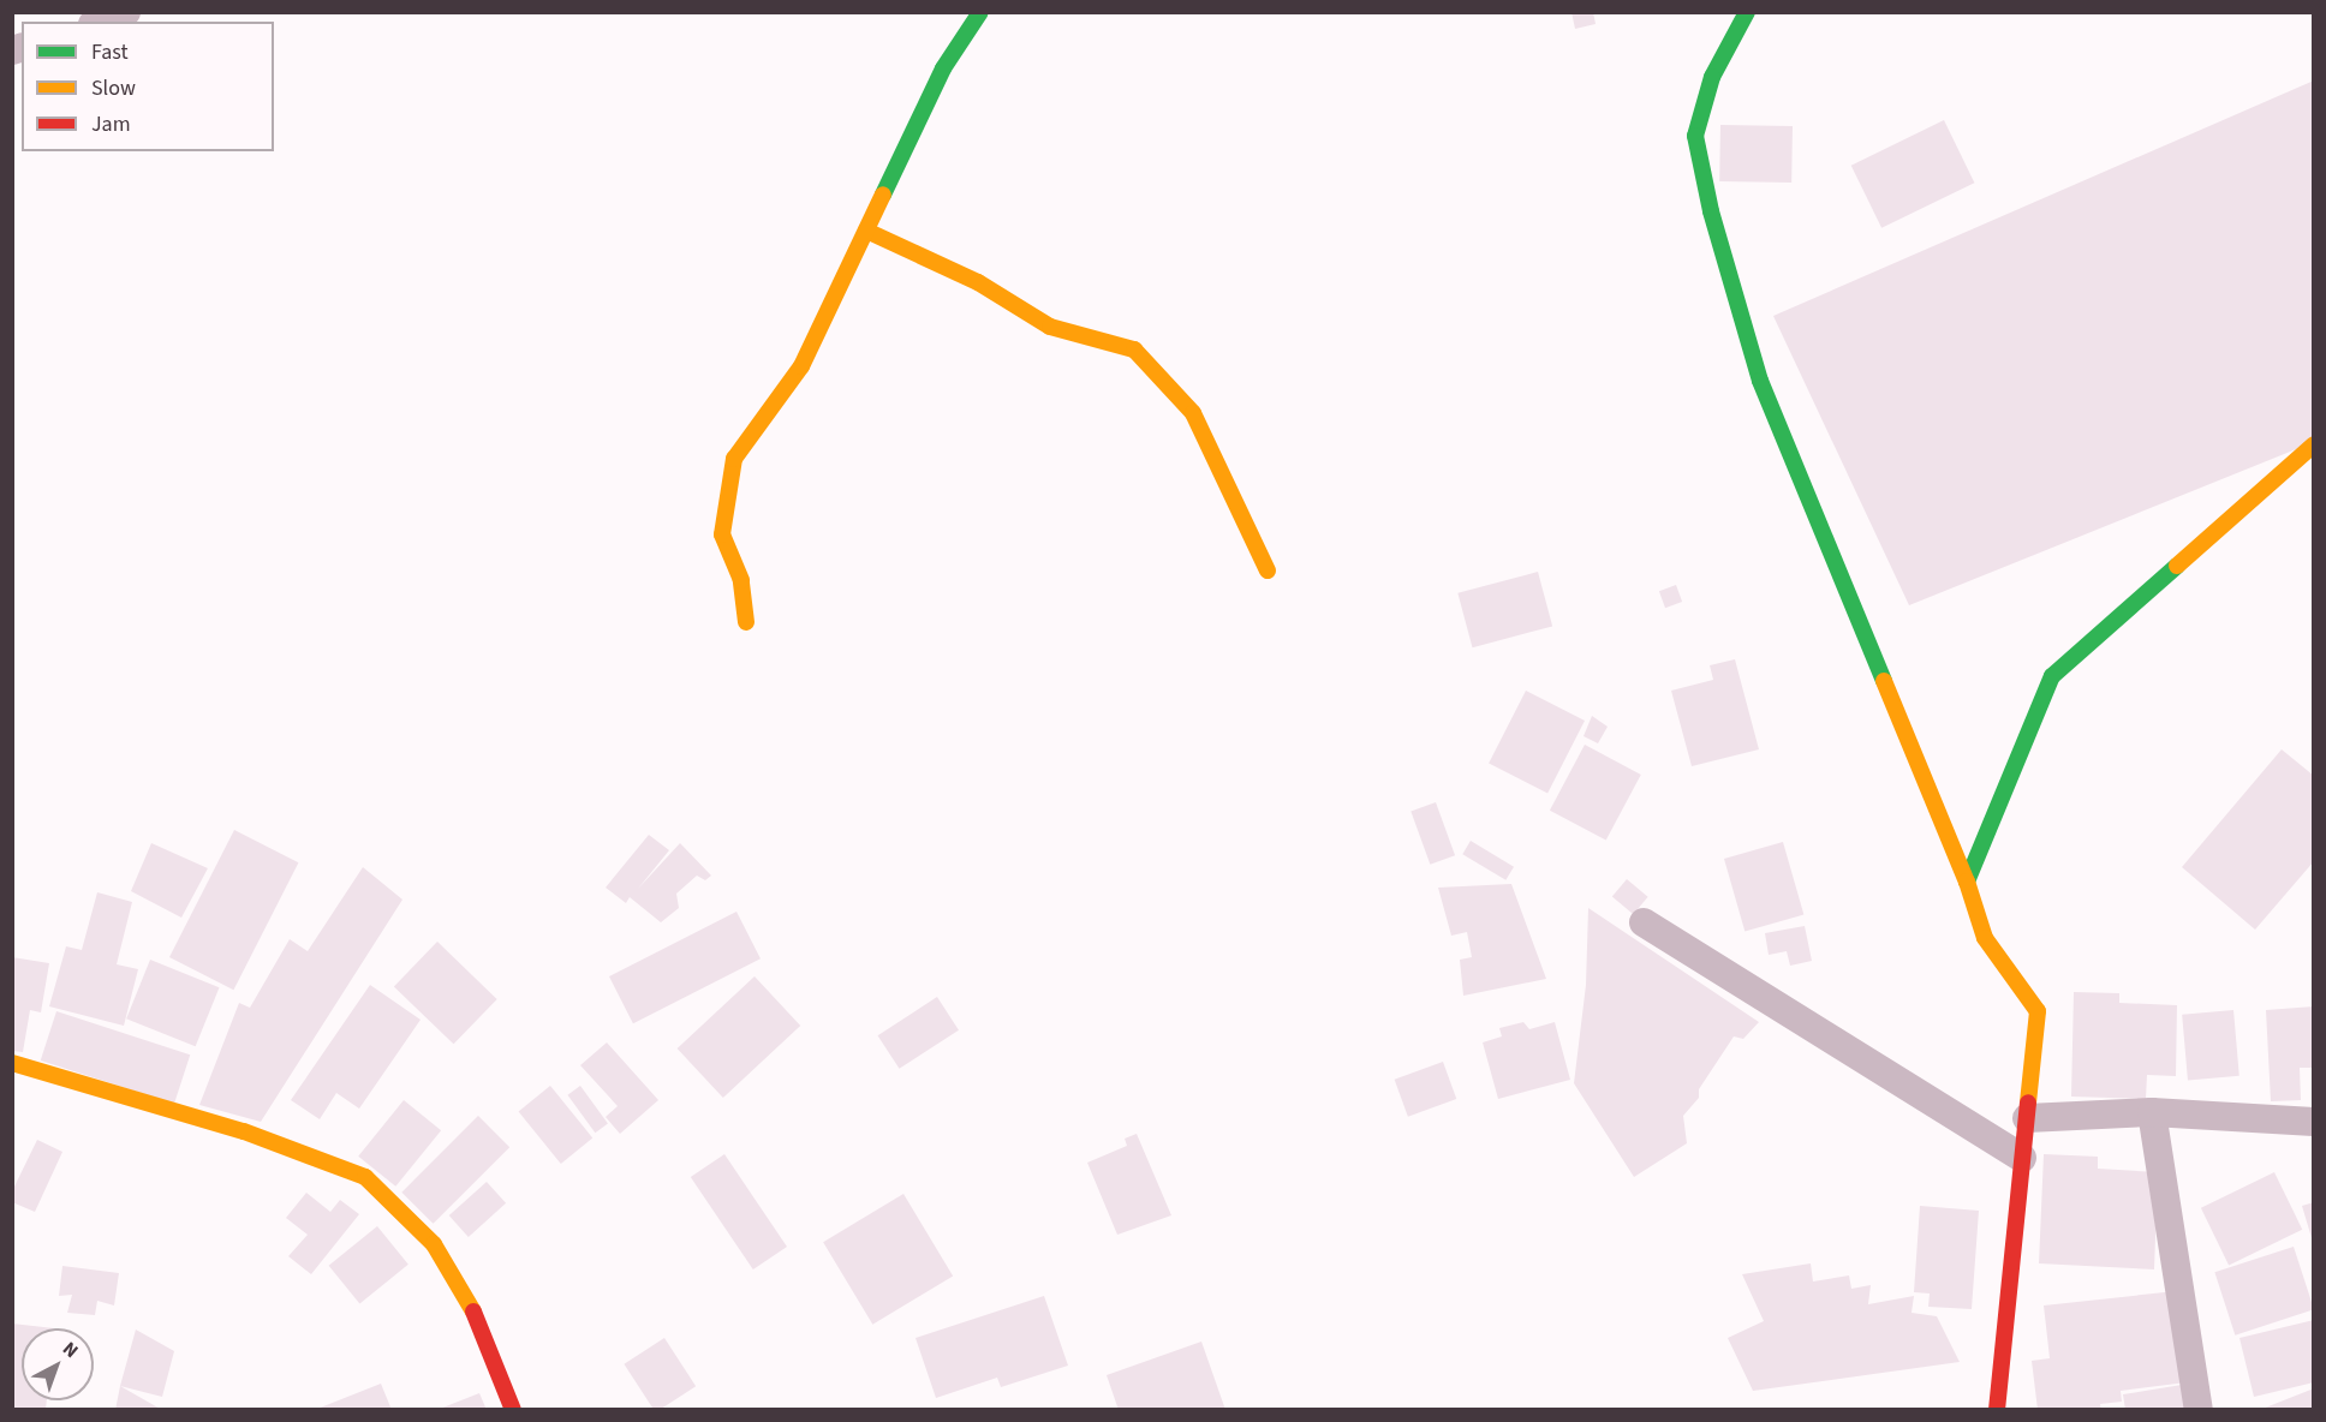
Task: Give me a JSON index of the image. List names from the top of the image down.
{
  "legend": ["Fast", "Slow", "Jam"],
  "north": "top right"
}
